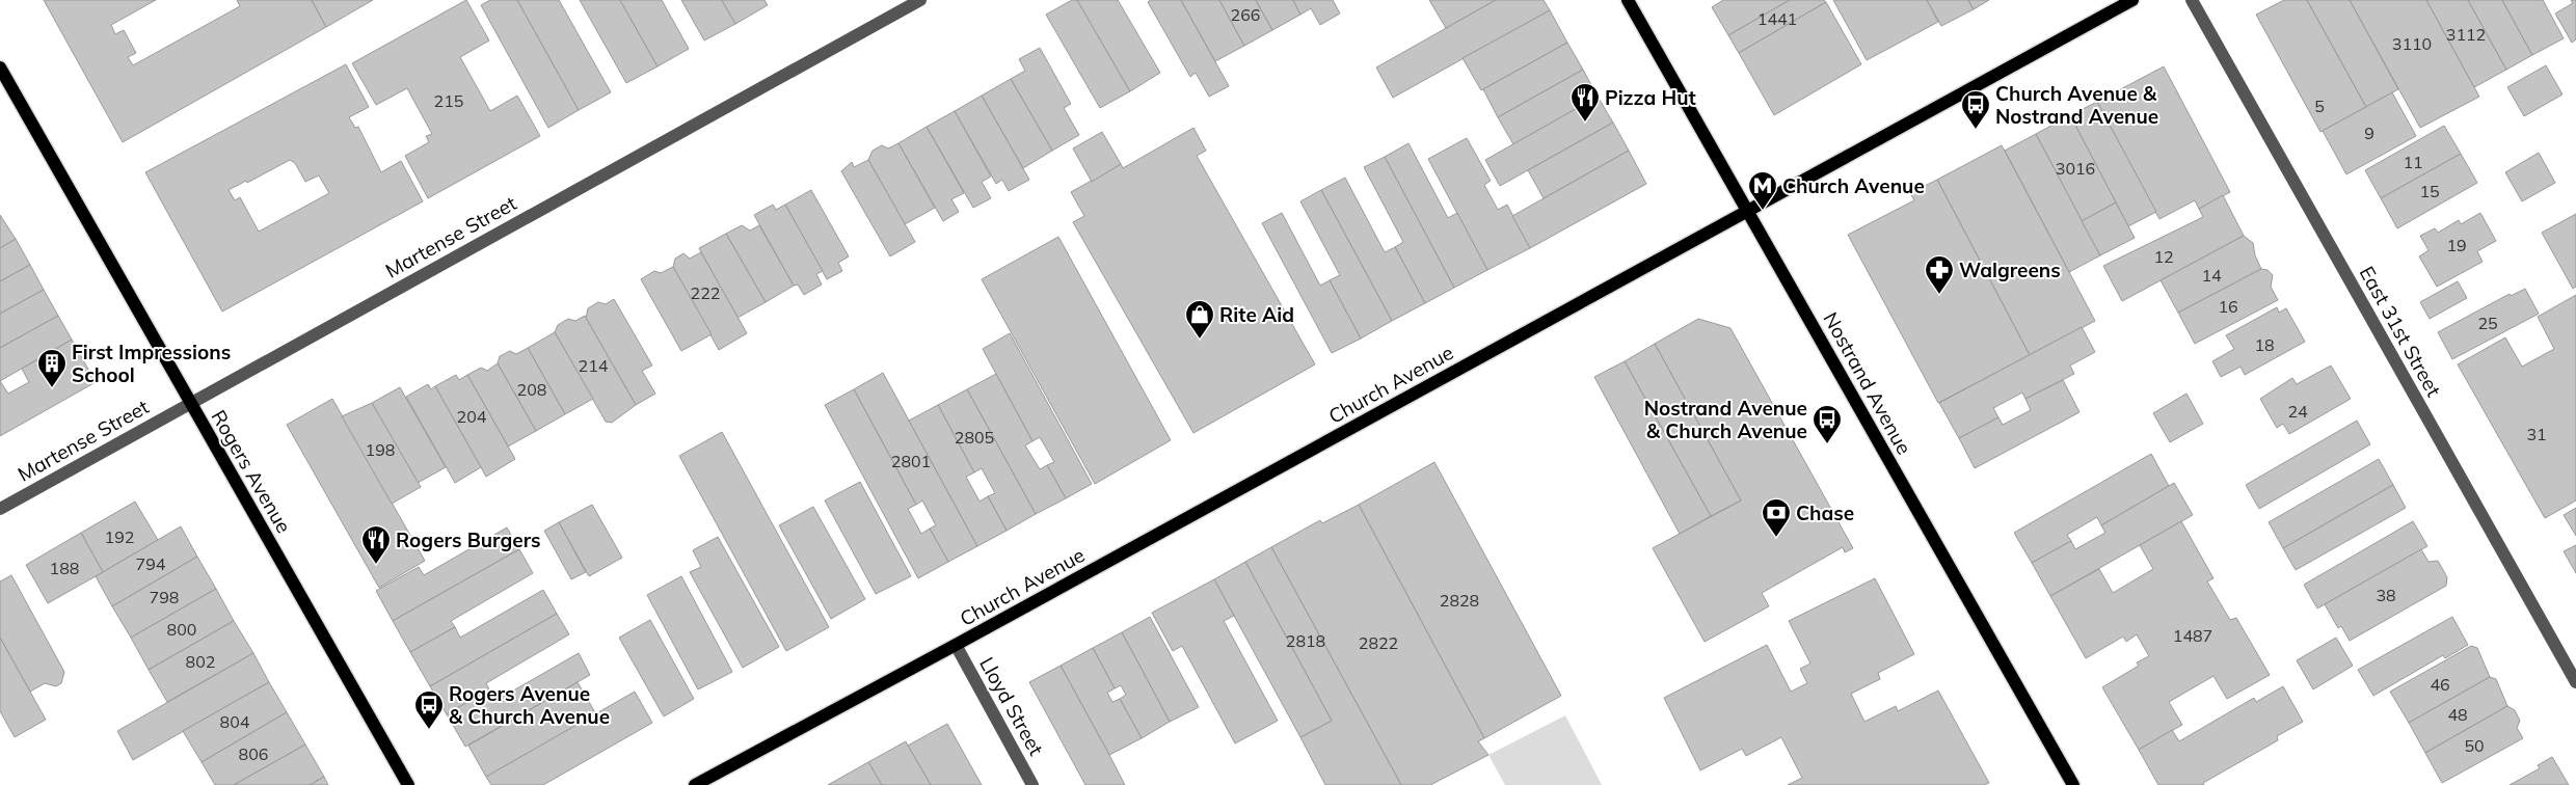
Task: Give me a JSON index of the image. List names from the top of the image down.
{
  "streets": {
    "main road": ["Nostrand Avenue", "Church Avenue", "Rogers Avenue"],
    "street": ["Martense Street", "East 31st Street", "Lloyd Street"]
  },
  "crossings": [
    ["Martense Street", "Rogers Avenue"],
    ["Nostrand Avenue", "Church Avenue"],
    ["Church Avenue", "Lloyd Street"]
  ],
  "places": {
    "restaurant": ["Pizza Hut", "Rogers Burgers"],
    "bus stop": ["Church Avenue & Nostrand Avenue", "Nostrand Avenue & Church Avenue", "Rogers Avenue & Church Avenue"],
    "metro station": ["Church Avenue"],
    "pharmacy": ["Walgreens"],
    "shop": ["Rite Aid"],
    "building": ["First Impressions School"],
    "bank": ["Chase"]
  },
  "house_numbers": [
    "266",
    "1441",
    "3112",
    "3110",
    "215",
    "5",
    "9",
    "11",
    "3016",
    "15",
    "19",
    "12",
    "14",
    "222",
    "16",
    "25",
    "18",
    "214",
    "208",
    "24",
    "204",
    "31",
    "2805",
    "198",
    "2801",
    "192",
    "794",
    "188",
    "38",
    "798",
    "2828",
    "800",
    "1487",
    "2818",
    "2822",
    "802",
    "46",
    "48",
    "804",
    "50",
    "806"
  ]
}
